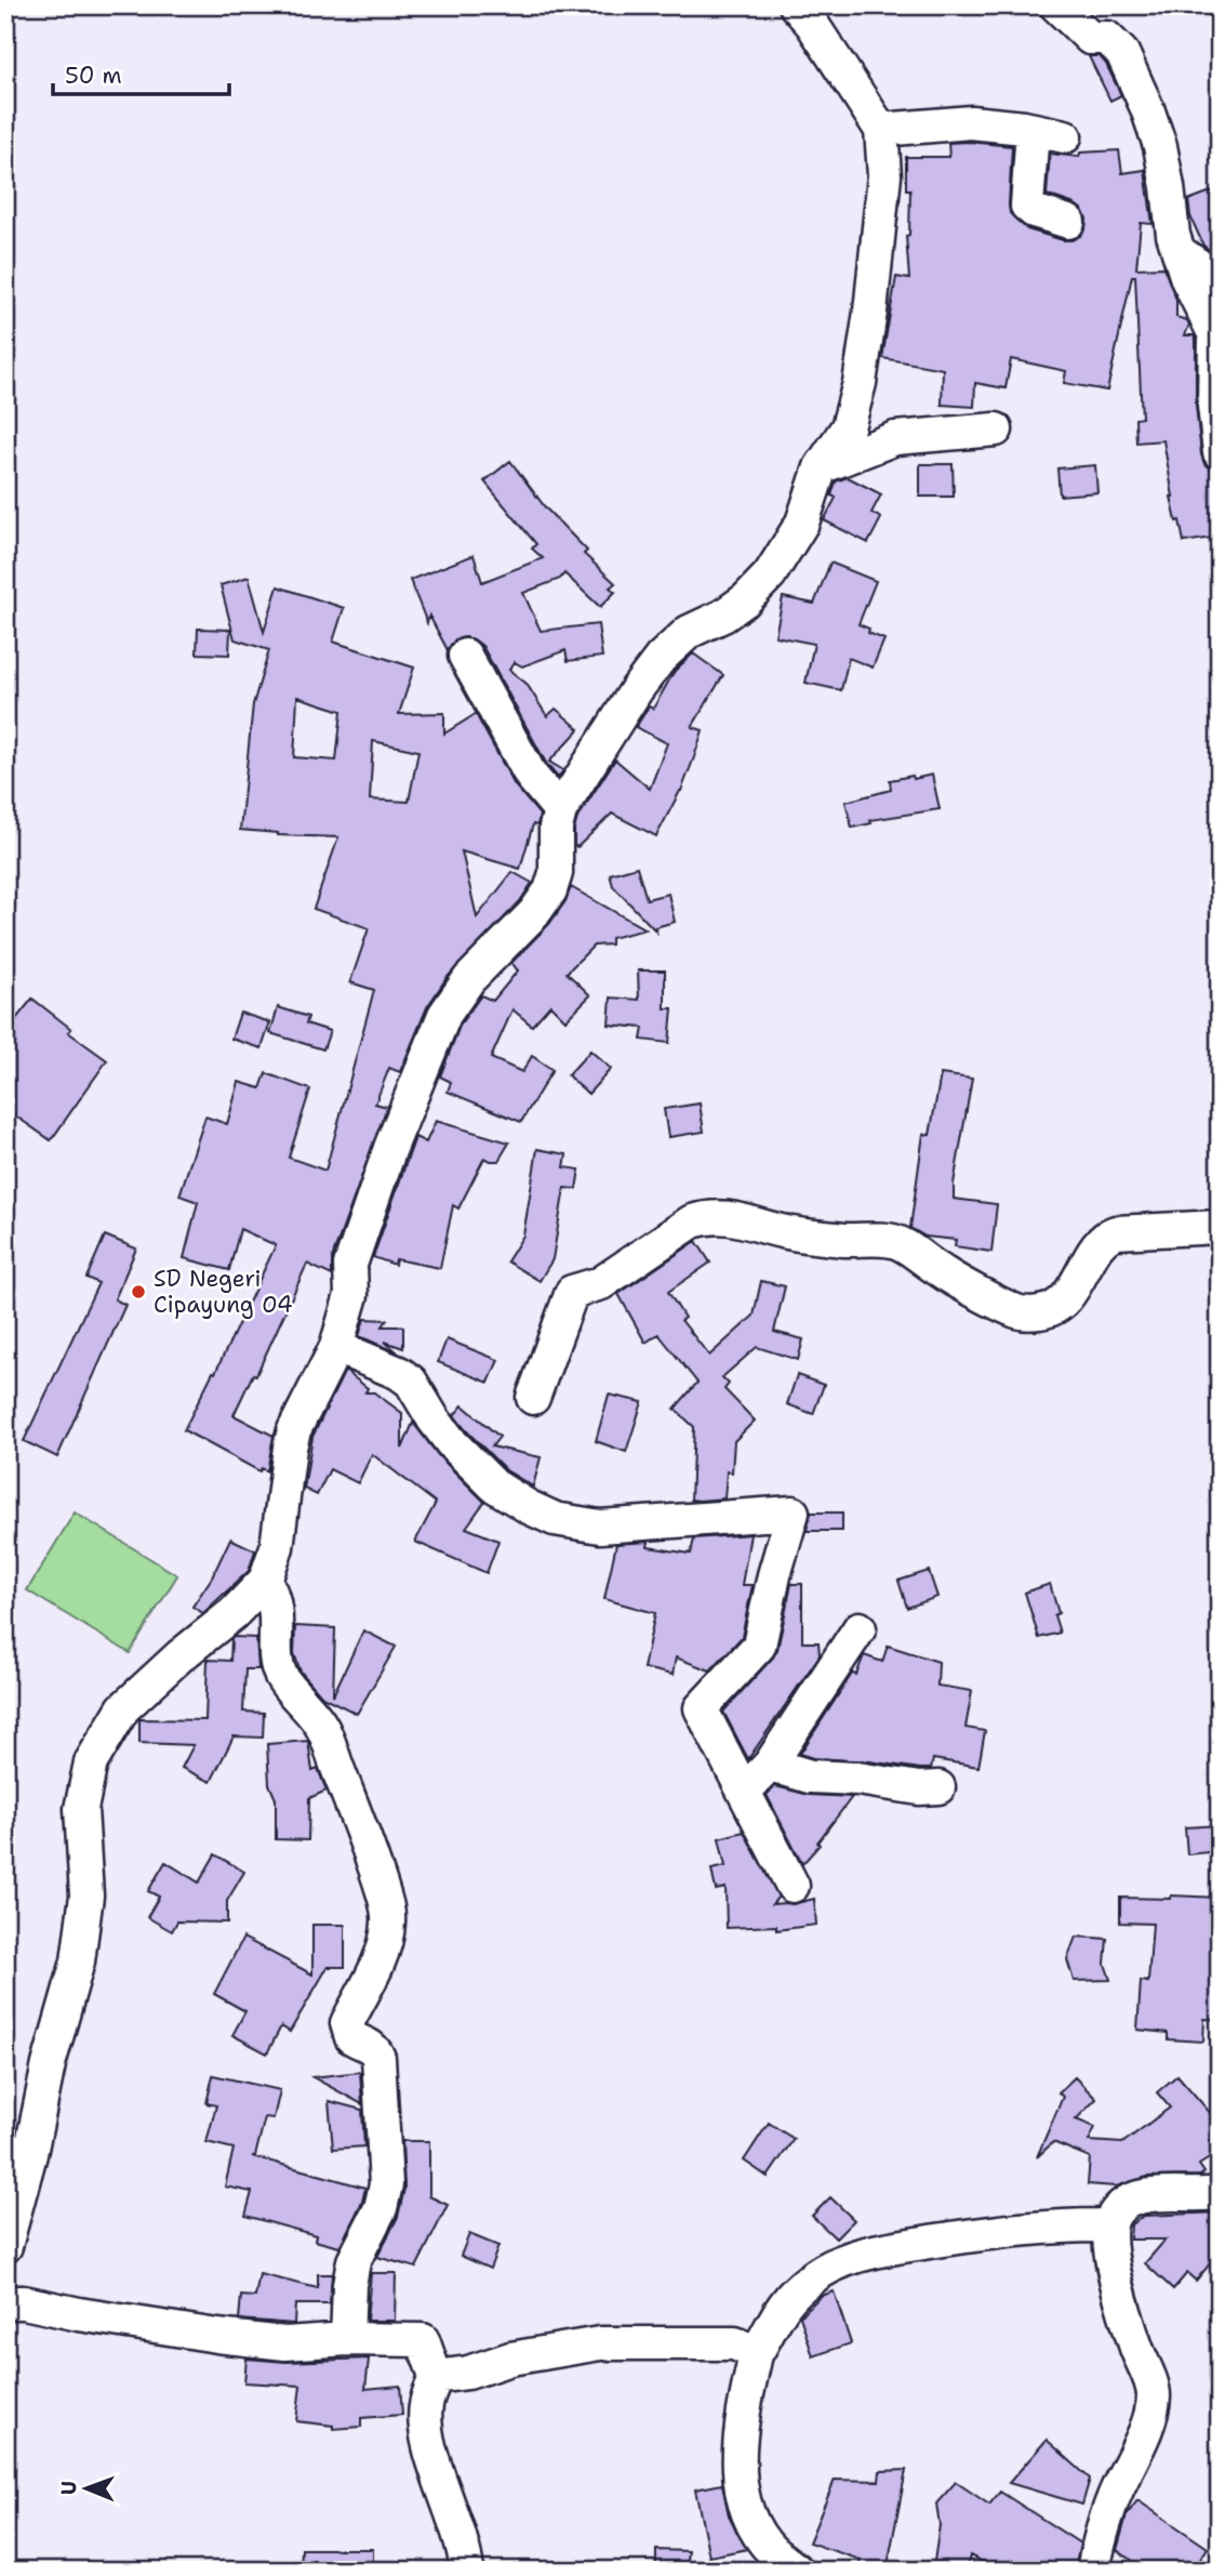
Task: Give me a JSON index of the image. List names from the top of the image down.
{
  "places": ["SD Negeri Cipayung 04"],
  "scale_bar": "50 m",
  "north": "left"
}
